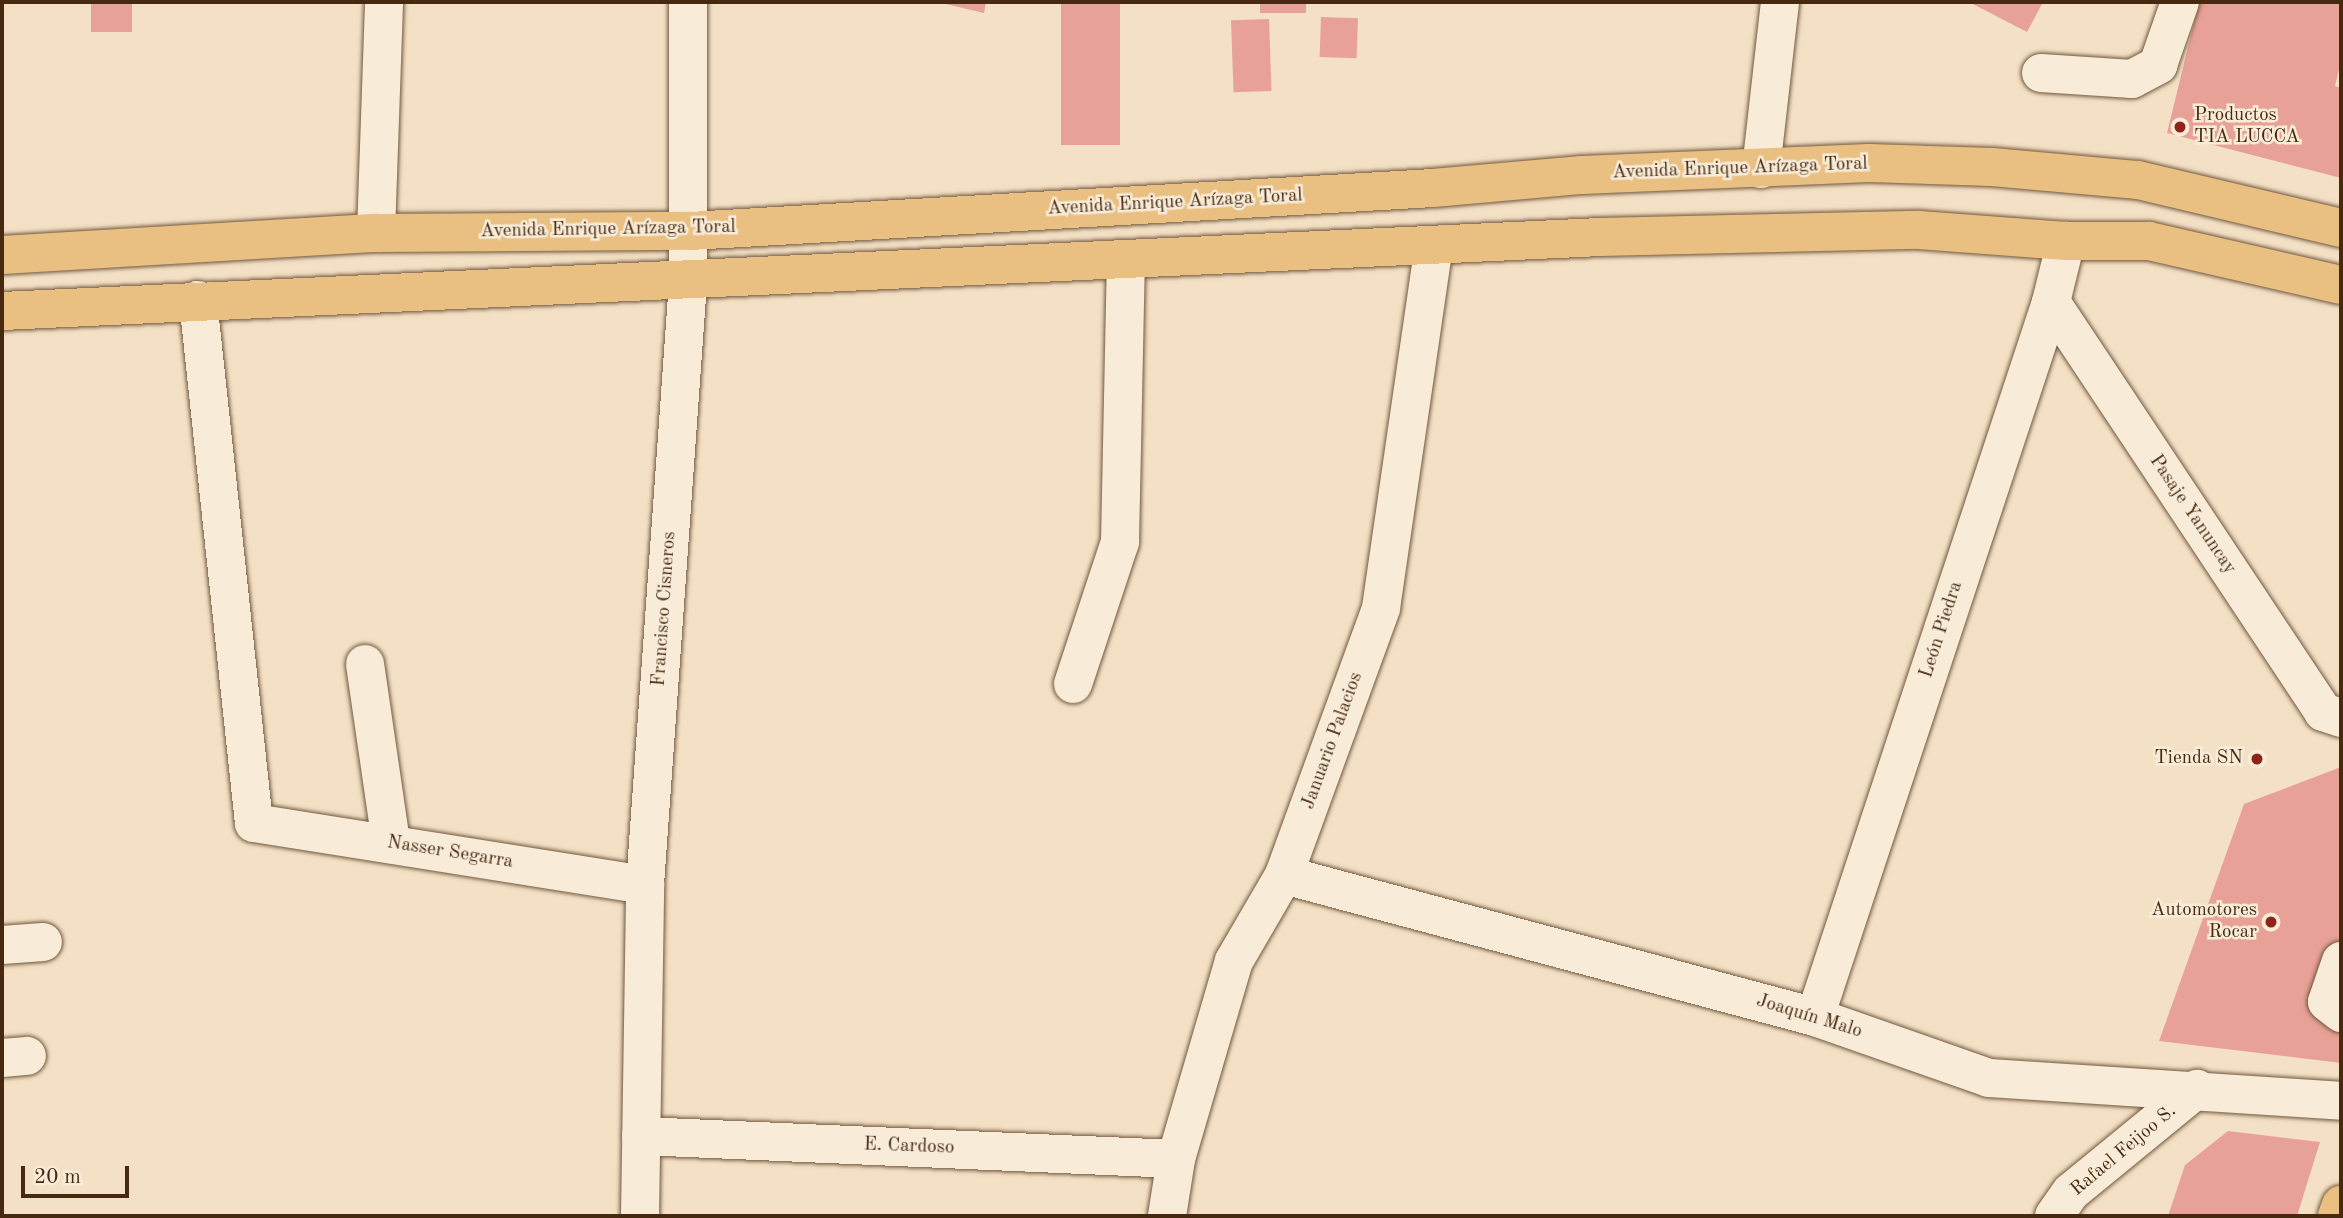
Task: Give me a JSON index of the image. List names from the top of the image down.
{
  "streets": {
    "main road": ["Avenida Enrique Arízaga Toral"],
    "street": [
      "Pasaje Yanuncay",
      "Francisco Cisneros",
      "León Piedra",
      "Januario Palacios",
      "Nasser Segarra",
      "Joaquín Malo",
      "E. Cardoso",
      "Rafael Feijoo S."
    ]
  },
  "crossings": [
    ["Avenida Enrique Arízaga Toral", "Francisco Cisneros"],
    ["Pasaje Yanuncay", "León Piedra"],
    ["Francisco Cisneros", "Nasser Segarra"],
    ["Francisco Cisneros", "E. Cardoso"],
    ["León Piedra", "Joaquín Malo"],
    ["Januario Palacios", "Joaquín Malo"],
    ["Januario Palacios", "E. Cardoso"],
    ["Joaquín Malo", "Rafael Feijoo S."]
  ],
  "places": ["Productos TIA LUCCA", "Tienda SN", "Automotores Rocar"],
  "scale_bar": "20 m"
}
